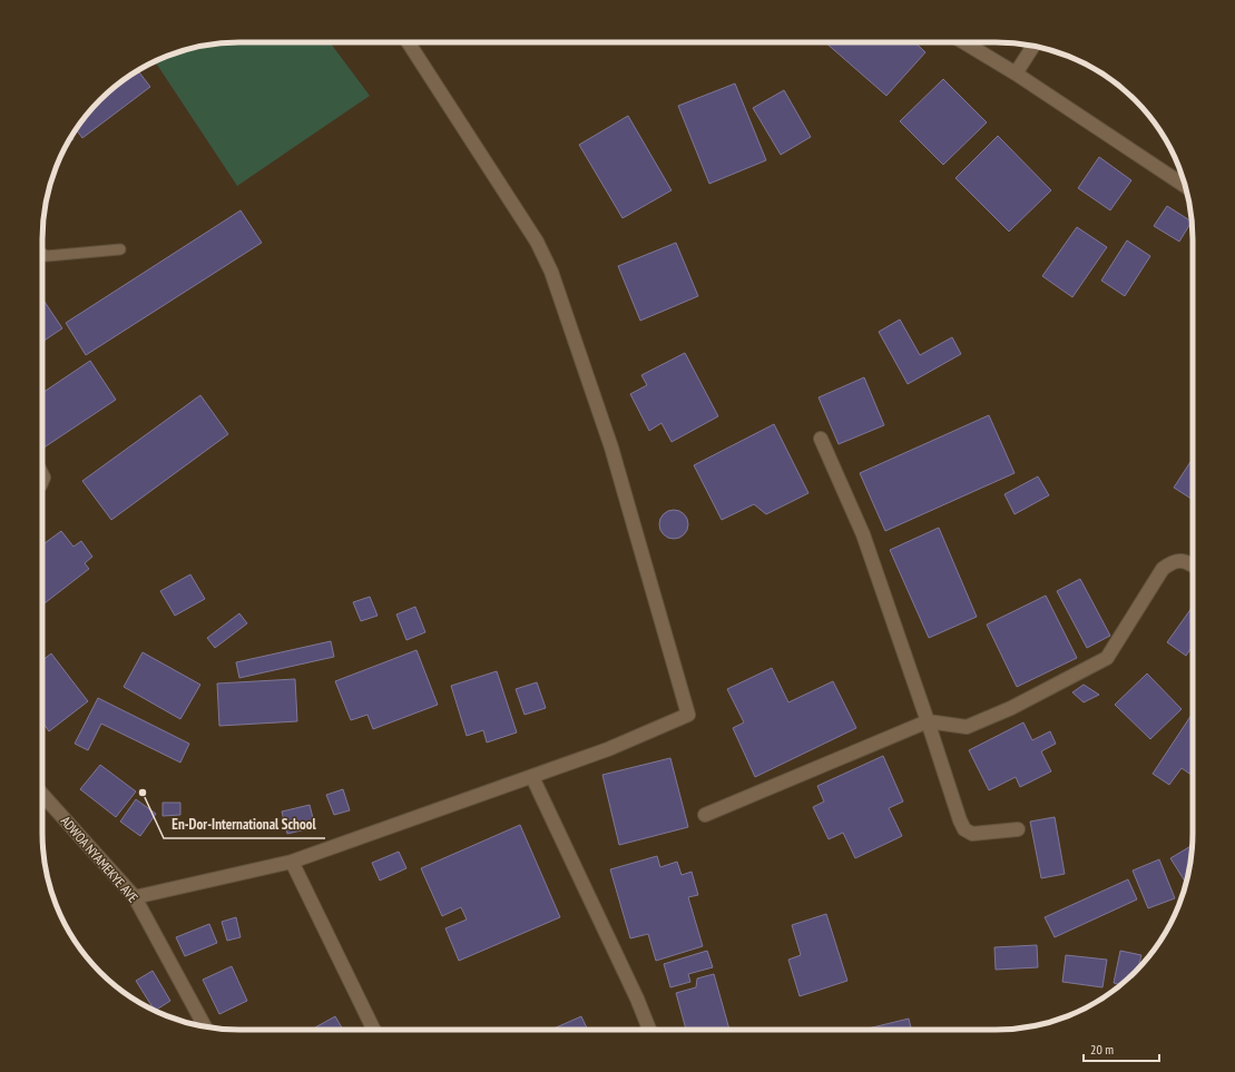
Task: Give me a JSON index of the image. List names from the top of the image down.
{
  "streets": {
    "street": ["ADWOA NYAMEKYE AVE"]
  },
  "places": ["En-Dor-International School"],
  "scale_bar": "20 m"
}
